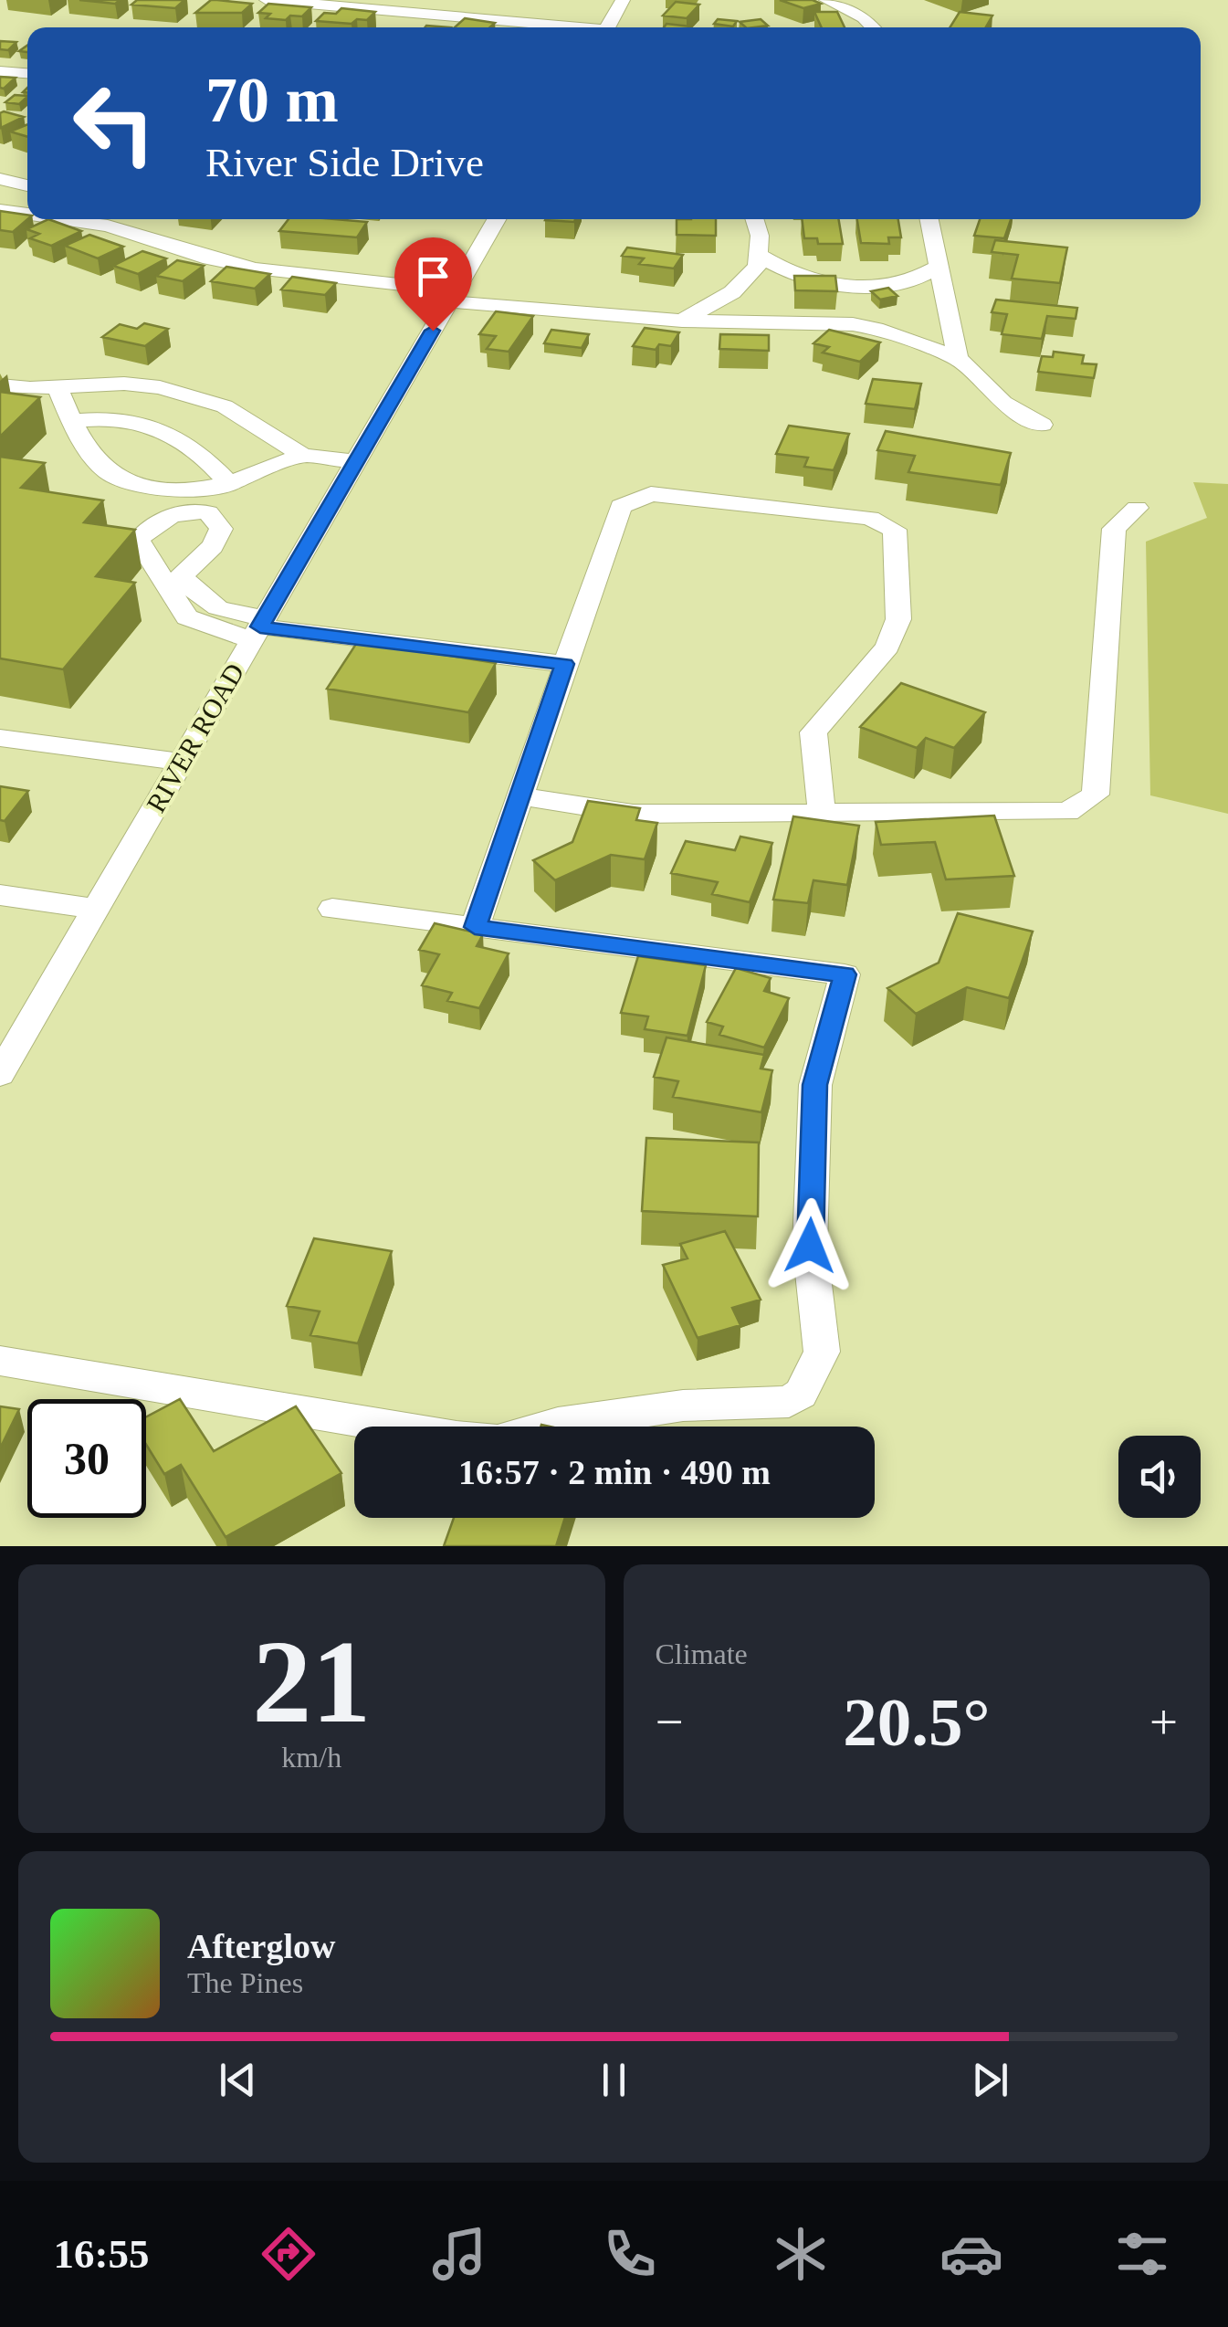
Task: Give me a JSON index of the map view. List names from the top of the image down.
{
  "streets": {
    "street": ["RIVER ROAD"]
  },
  "page": {
    "turn": ["70 m", "River Side Drive"],
    "limit": "30",
    "trip": "16:57 · 2 min · 490 m",
    "tile": [
      ["21", "km/h"],
      "Climate"
    ],
    "heat": ["−", "20.5°", "+"],
    "song": ["Afterglow", "The Pines"],
    "tabs": "16:55"
  }
}
